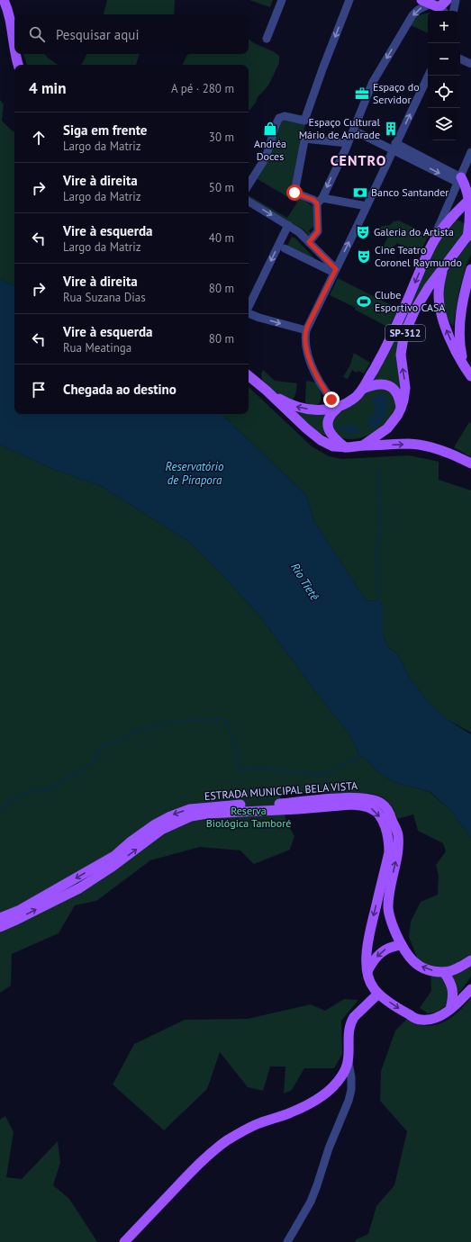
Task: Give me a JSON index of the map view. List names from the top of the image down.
{
  "streets": {
    "main road": ["SP-312", "ESTRADA MUNICIPAL BELA VISTA"]
  },
  "districts": ["CENTRO"],
  "water": ["Reservatório de Pirapora", "Rio Tietê"],
  "parks": ["Reserva Biológica Tamboré"],
  "places": {
    "office": ["Espaço do Servidor"],
    "shop": ["Andréa Doces"],
    "building": ["Espaço Cultural Mário de Andrade"],
    "bank": ["Banco Santander"],
    "theatre": ["Galeria do Artista", "Cine Teatro Coronel Raymundo"],
    "sports": ["Clube Esportivo CASA"]
  },
  "page": {
    "map_buttons": ["+", "−"],
    "search": "Pesquisar aqui",
    "heading": ["4 min", "A pé · 280 m"],
    "list": [
      ["Siga em frente", "Largo da Matriz", "30 m"],
      ["Vire à direita", "Largo da Matriz", "50 m"],
      ["Vire à esquerda", "Largo da Matriz", "40 m"],
      ["Vire à direita", "Rua Suzana Dias", "80 m"],
      ["Vire à esquerda", "Rua Meatinga", "80 m"],
      "Chegada ao destino"
    ]
  }
}
